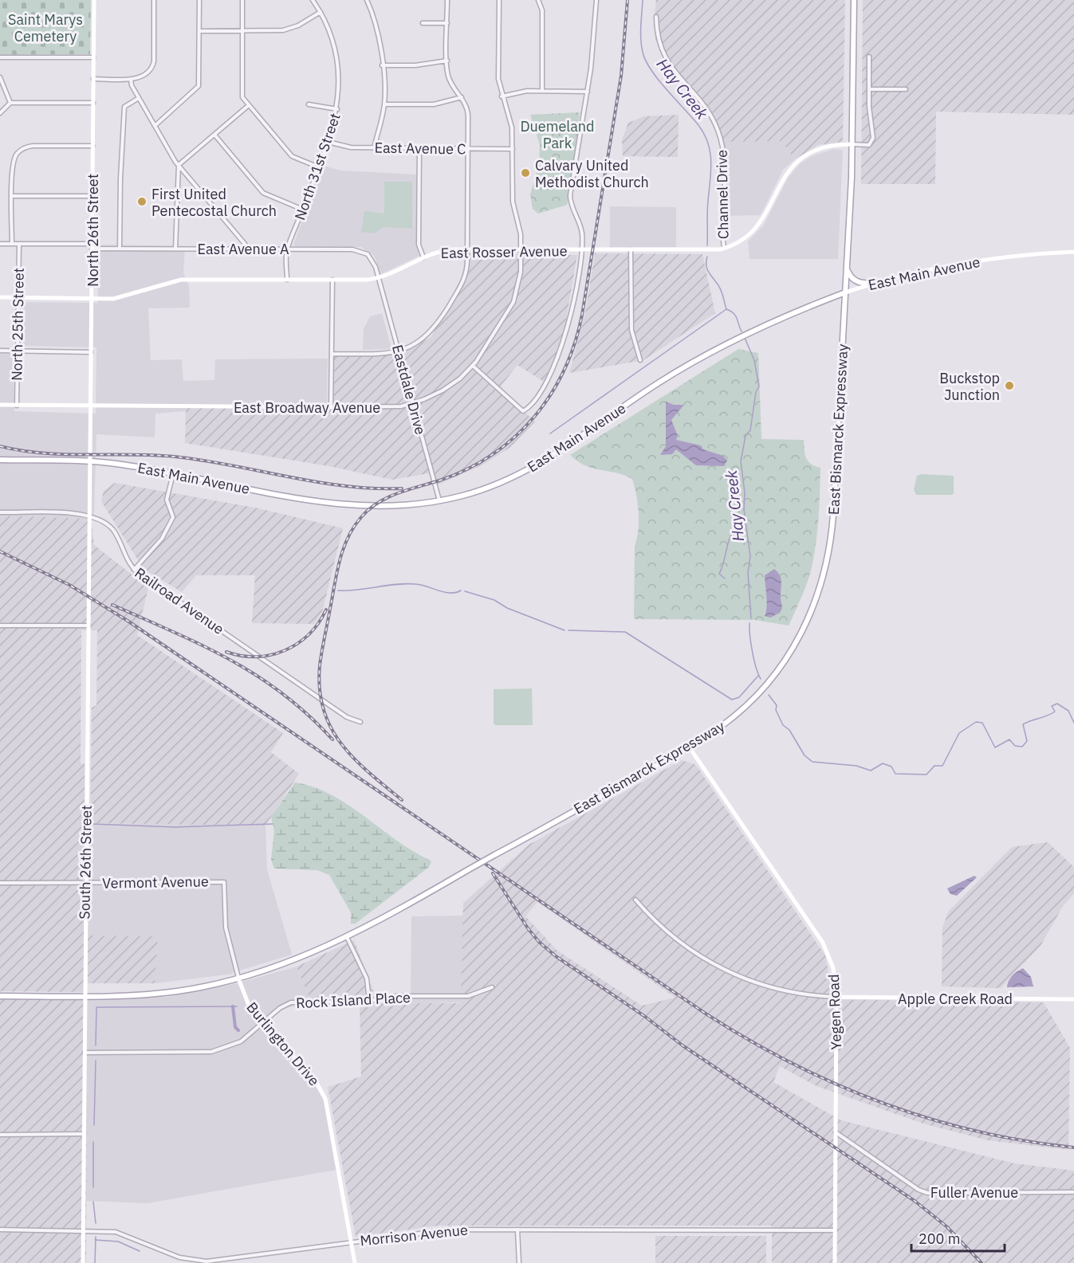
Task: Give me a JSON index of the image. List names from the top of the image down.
{
  "streets": {
    "main road": ["East Main Avenue", "East Bismarck Expressway"],
    "street": [
      "East Avenue C",
      "North 31st Street",
      "Channel Drive",
      "North 26th Street",
      "East Avenue A",
      "East Rosser Avenue",
      "North 25th Street",
      "Eastdale Drive",
      "East Broadway Avenue",
      "Railroad Avenue",
      "South 26th Street",
      "Vermont Avenue",
      "Apple Creek Road",
      "Rock Island Place",
      "Yegen Road",
      "Burlington Drive",
      "Fuller Avenue",
      "Morrison Avenue"
    ]
  },
  "crossings": [
    ["East Avenue C", "North 31st Street"],
    ["East Avenue C", "East Broadway Avenue"],
    ["North 31st Street", "East Avenue A"],
    ["North 31st Street", "East Rosser Avenue"],
    ["Channel Drive", "East Rosser Avenue"],
    ["North 26th Street", "East Avenue A"],
    ["North 26th Street", "East Rosser Avenue"],
    ["North 26th Street", "East Main Avenue"],
    ["North 26th Street", "East Broadway Avenue"],
    ["North 26th Street", "South 26th Street"],
    ["East Avenue A", "East Rosser Avenue"],
    ["East Avenue A", "North 25th Street"],
    ["East Avenue A", "Eastdale Drive"],
    ["East Rosser Avenue", "North 25th Street"],
    ["East Rosser Avenue", "Eastdale Drive"],
    ["East Rosser Avenue", "East Broadway Avenue"],
    ["East Rosser Avenue", "East Bismarck Expressway"],
    ["East Main Avenue", "Eastdale Drive"],
    ["East Main Avenue", "East Bismarck Expressway"],
    ["East Main Avenue", "South 26th Street"],
    ["North 25th Street", "East Broadway Avenue"],
    ["Eastdale Drive", "East Broadway Avenue"],
    ["East Bismarck Expressway", "South 26th Street"],
    ["East Bismarck Expressway", "Yegen Road"],
    ["East Bismarck Expressway", "Burlington Drive"],
    ["Railroad Avenue", "South 26th Street"],
    ["South 26th Street", "Vermont Avenue"],
    ["South 26th Street", "Rock Island Place"],
    ["South 26th Street", "Morrison Avenue"],
    ["Vermont Avenue", "Burlington Drive"],
    ["Apple Creek Road", "Yegen Road"],
    ["Rock Island Place", "Burlington Drive"],
    ["Yegen Road", "Fuller Avenue"],
    ["Yegen Road", "Morrison Avenue"],
    ["Burlington Drive", "Morrison Avenue"]
  ],
  "water": ["Hay Creek"],
  "parks": ["Saint Marys Cemetery", "Duemeland Park"],
  "places": ["Calvary United Methodist Church", "First United Pentecostal Church", "Buckstop Junction"],
  "scale_bar": "200 m"
}
